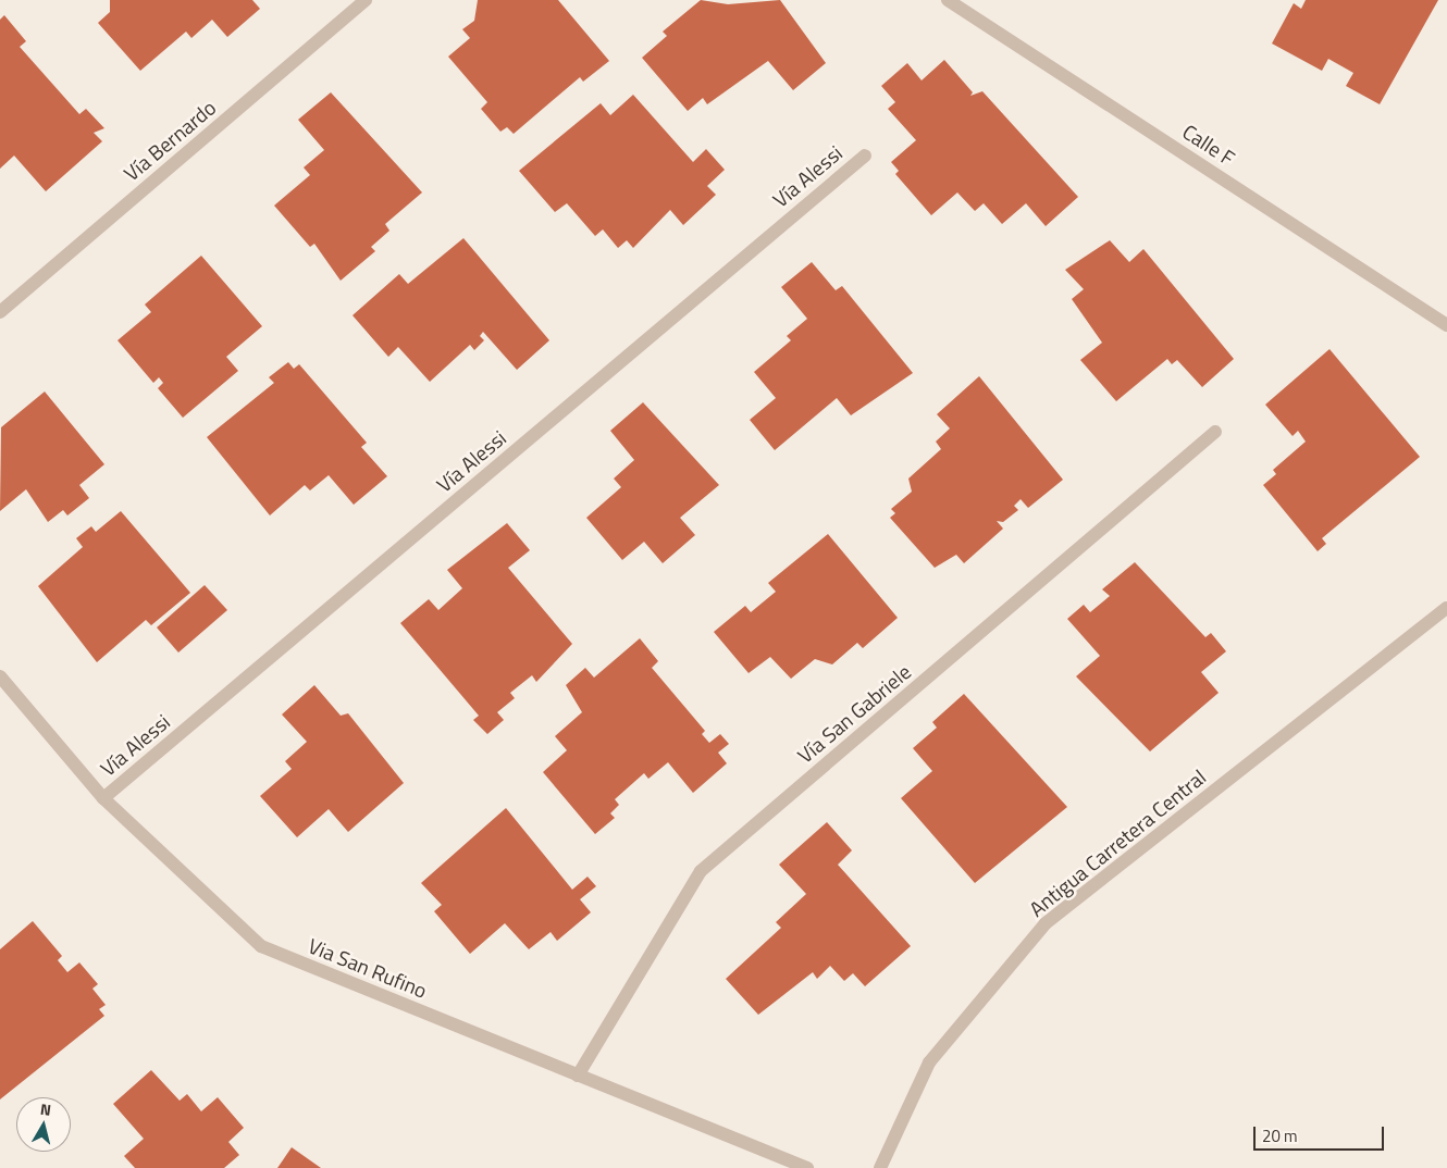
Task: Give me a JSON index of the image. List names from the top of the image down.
{
  "streets": {
    "street": [
      "Vía Bernardo",
      "Calle F",
      "Vía Alessi",
      "Vía San Gabriele",
      "Antigua Carretera Central",
      "Via San Rufino"
    ]
  },
  "crossings": [
    ["Vía Alessi", "Via San Rufino"],
    ["Vía San Gabriele", "Via San Rufino"]
  ],
  "scale_bar": "20 m",
  "north": "top"
}
